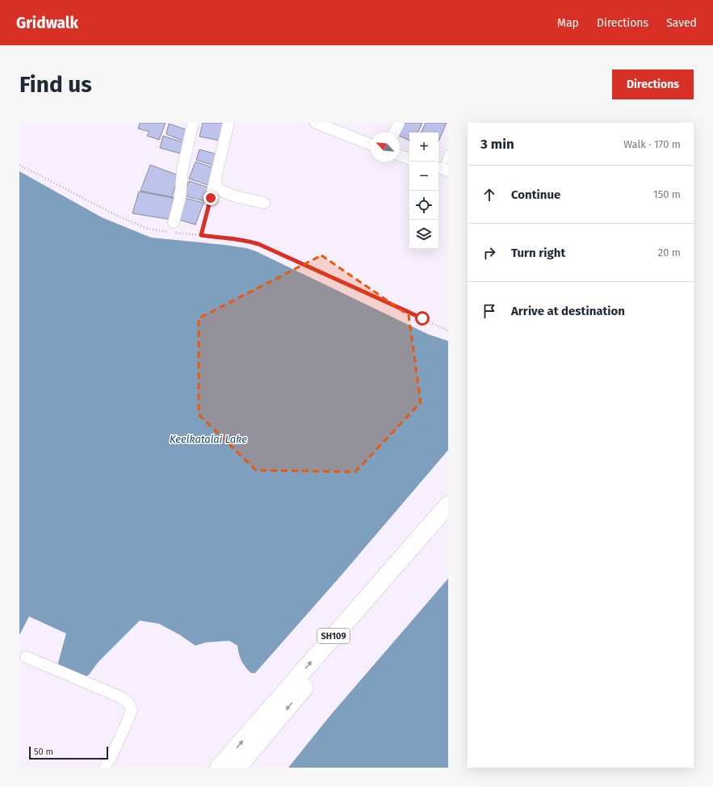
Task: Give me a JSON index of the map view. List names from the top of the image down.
{
  "streets": {
    "main road": ["SH109"]
  },
  "water": ["Keelkatalai Lake"],
  "scale_bar": "50 m",
  "north": "top left",
  "page": {
    "header": "Gridwalk",
    "nav": ["Map", "Directions", "Saved"],
    "buttons": "Directions",
    "title": "Find us",
    "heading": ["3 min", "Walk · 170 m"],
    "map_buttons": ["+", "−"],
    "list": [
      ["Continue", "150 m"],
      ["Turn right", "20 m"],
      "Arrive at destination"
    ],
    "scale": "50 m"
  }
}
